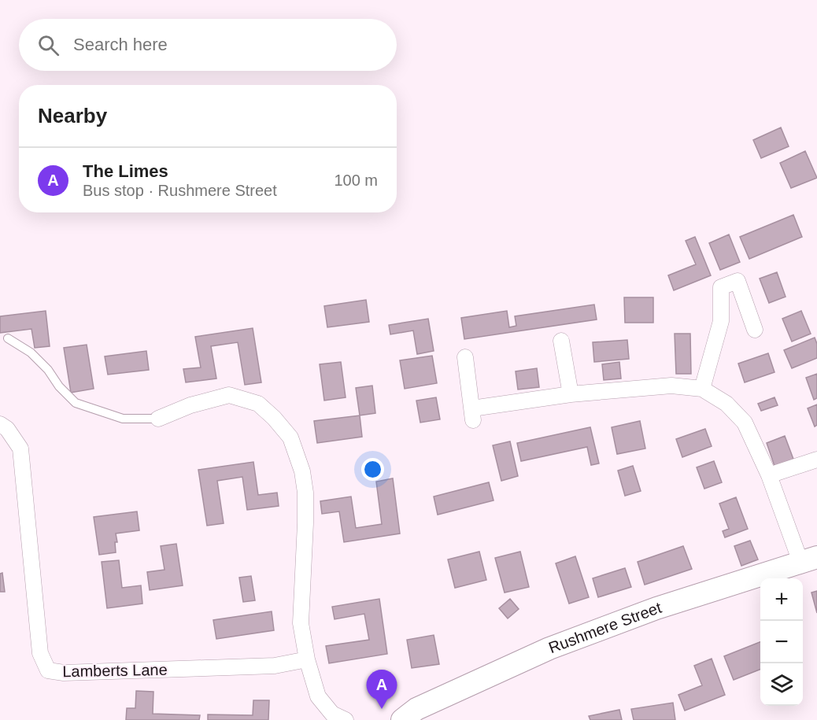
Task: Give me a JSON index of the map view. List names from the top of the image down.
{
  "streets": {
    "street": ["Rushmere Street", "Lamberts Lane"]
  },
  "page": {
    "search": "Search here",
    "heading": "Nearby",
    "list": [
      {
        "mark": "A",
        "name": "The Limes",
        "note": "Bus stop · Rushmere Street",
        "value": "100 m"
      }
    ],
    "map_buttons": ["+", "−"],
    "pins": "A"
  }
}
